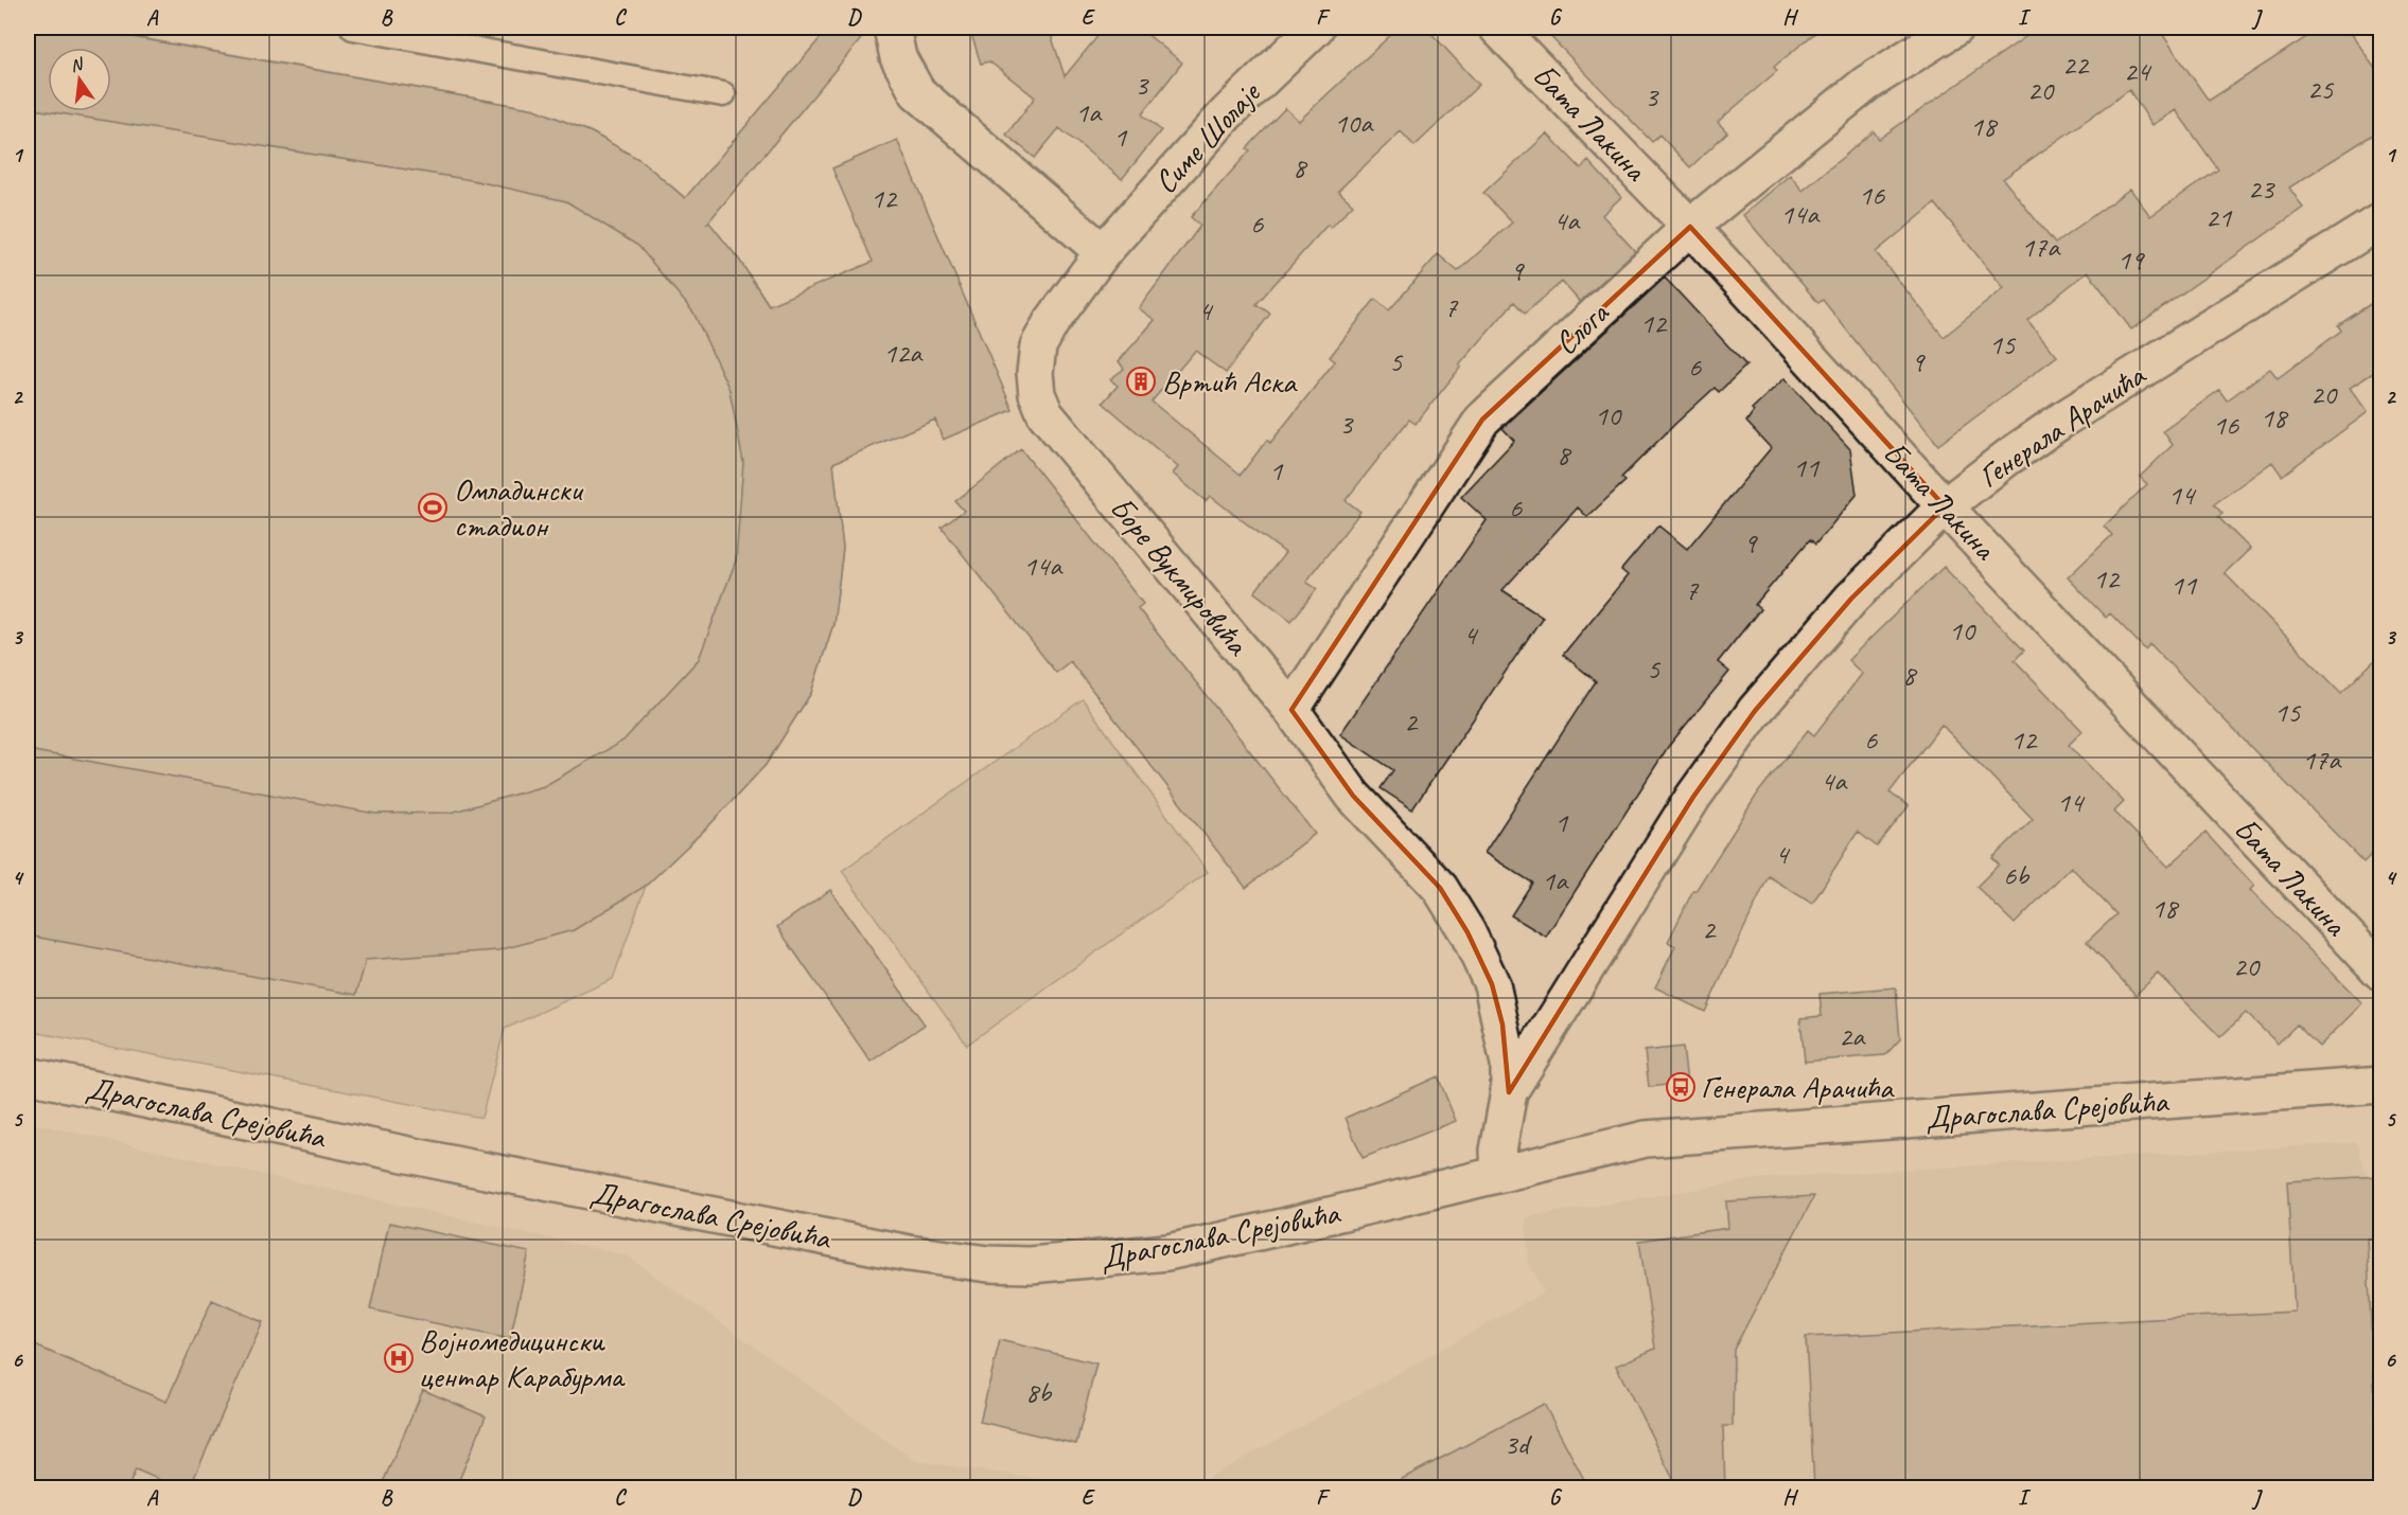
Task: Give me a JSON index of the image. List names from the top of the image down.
{
  "streets": {
    "street": [
      "Бата Лакина",
      "Симе Шолаје",
      "Слога",
      "Генерала Арачића",
      "Боре Вукмировића",
      "Драгослава Срејовића"
    ]
  },
  "crossings": [
    ["Бата Лакина", "Слога"],
    ["Бата Лакина", "Генерала Арачића"],
    ["Симе Шолаје", "Боре Вукмировића"],
    ["Слога", "Боре Вукмировића"],
    ["Генерала Арачића", "Боре Вукмировића"],
    ["Боре Вукмировића", "Драгослава Срејовића"]
  ],
  "places": {
    "building": ["Вртић Аска"],
    "sports": ["Омладински стадион"],
    "bus stop": ["Генерала Арачића"],
    "hospital": ["Војномедицински центар Карабурма"]
  },
  "house_numbers": [
    "22",
    "24",
    "3",
    "25",
    "20",
    "3",
    "1a",
    "10a",
    "18",
    "1",
    "8",
    "23",
    "16",
    "12",
    "14a",
    "21",
    "4a",
    "6",
    "17a",
    "19",
    "9",
    "7",
    "4",
    "12",
    "15",
    "12a",
    "5",
    "9",
    "6",
    "20",
    "10",
    "18",
    "3",
    "16",
    "8",
    "11",
    "1",
    "14",
    "6",
    "9",
    "14a",
    "12",
    "11",
    "7",
    "10",
    "4",
    "5",
    "8",
    "15",
    "2",
    "6",
    "12",
    "17a",
    "4a",
    "14",
    "1",
    "4",
    "6b",
    "1a",
    "18",
    "2",
    "20",
    "2a",
    "8b",
    "3d"
  ],
  "north": "top",
  "grid": {
    "columns": [
      "A",
      "B",
      "C",
      "D",
      "E",
      "F",
      "G",
      "H",
      "I",
      "J"
    ],
    "rows": [
      "1",
      "2",
      "3",
      "4",
      "5",
      "6"
    ]
  }
}
